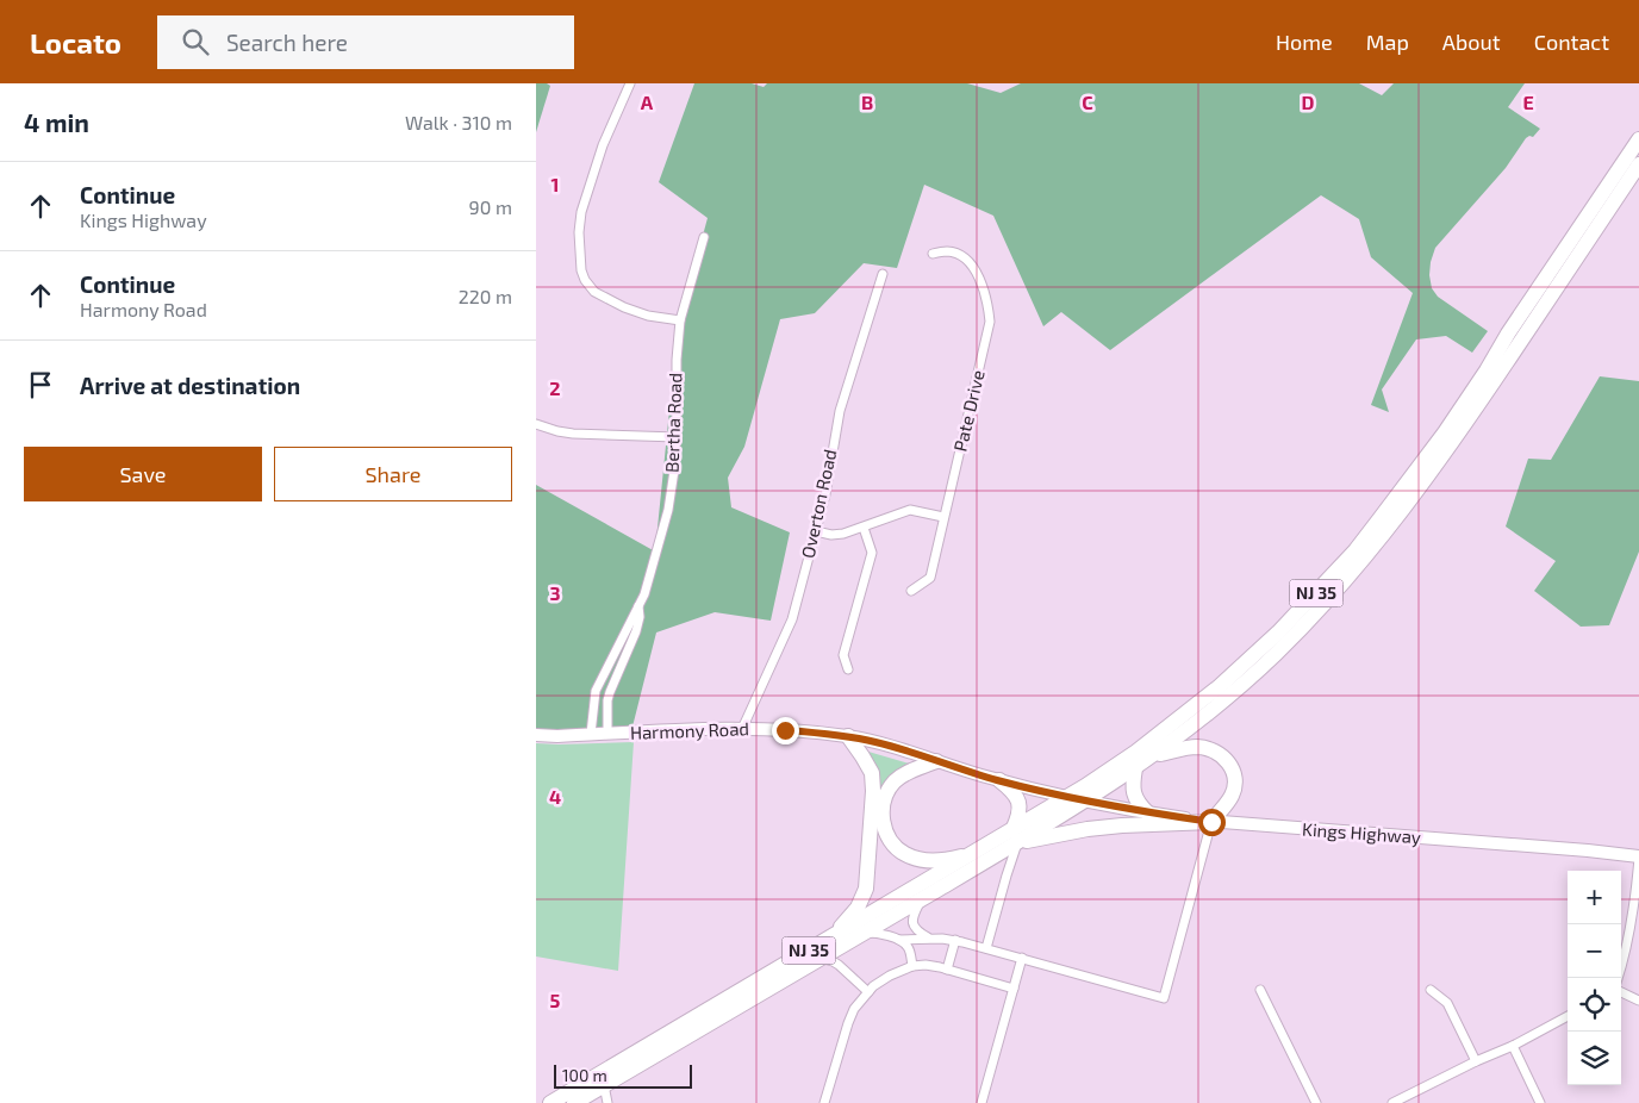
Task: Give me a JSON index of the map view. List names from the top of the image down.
{
  "streets": {
    "highway": ["NJ 35"],
    "street": [
      "Pate Drive",
      "Bertha Road",
      "Overton Road",
      "Harmony Road",
      "Kings Highway"
    ]
  },
  "crossings": [
    ["Bertha Road", "Harmony Road"],
    ["Overton Road", "Harmony Road"],
    ["NJ 35", "Harmony Road"],
    ["NJ 35", "Kings Highway"],
    ["Harmony Road", "Kings Highway"]
  ],
  "scale_bar": "100 m",
  "page": {
    "header": "Locato",
    "search": "Search here",
    "nav": [
      "Home",
      "Map",
      "About",
      "Contact"
    ],
    "heading": ["4 min", "Walk · 310 m"],
    "list": [
      ["Continue", "Kings Highway", "90 m"],
      ["Continue", "Harmony Road", "220 m"],
      "Arrive at destination"
    ],
    "buttons": ["Save", "Share"],
    "map_buttons": ["+", "−"],
    "scale": "100 m"
  },
  "grid": {
    "columns": [
      "A",
      "B",
      "C",
      "D",
      "E"
    ],
    "rows": [
      "1",
      "2",
      "3",
      "4",
      "5"
    ]
  }
}
